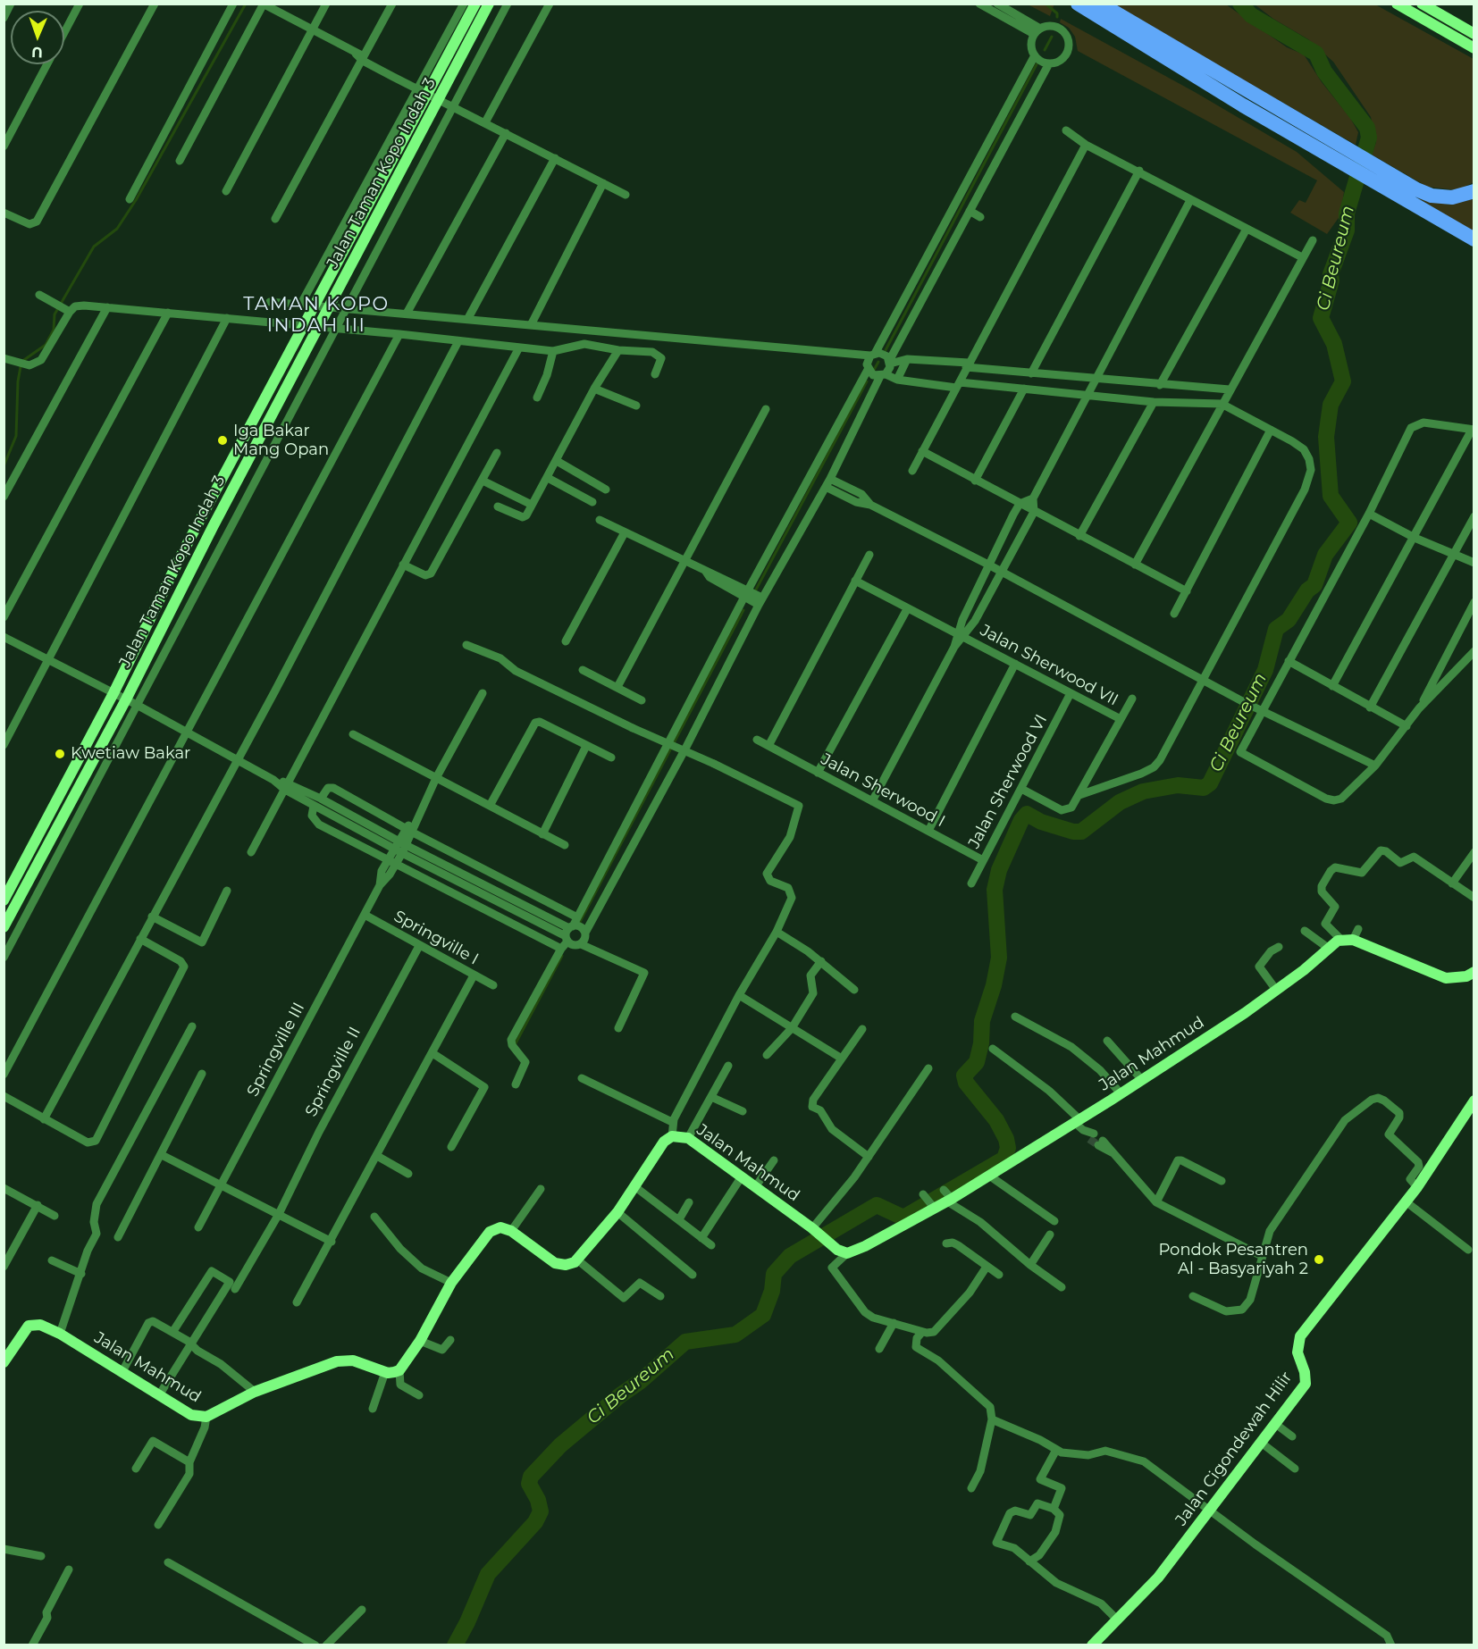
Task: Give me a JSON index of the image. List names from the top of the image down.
{
  "streets": {
    "street": [
      "Jalan Taman Kopo Indah 3",
      "Jalan Sherwood VII",
      "Jalan Sherwood VI",
      "Jalan Sherwood I",
      "Springville I",
      "Springville III",
      "Jalan Mahmud",
      "Springville II",
      "Jalan Cigondewah Hilir"
    ]
  },
  "crossings": [
    ["Jalan Sherwood VII", "Jalan Sherwood VI"],
    ["Jalan Sherwood VI", "Jalan Sherwood I"],
    ["Springville I", "Springville III"],
    ["Springville I", "Springville II"]
  ],
  "districts": ["TAMAN KOPO INDAH III"],
  "water": ["Ci Beureum"],
  "places": ["Iga Bakar Mang Opan", "Kwetiaw Bakar", "Pondok Pesantren Al - Basyariyah 2"],
  "north": "bottom"
}
